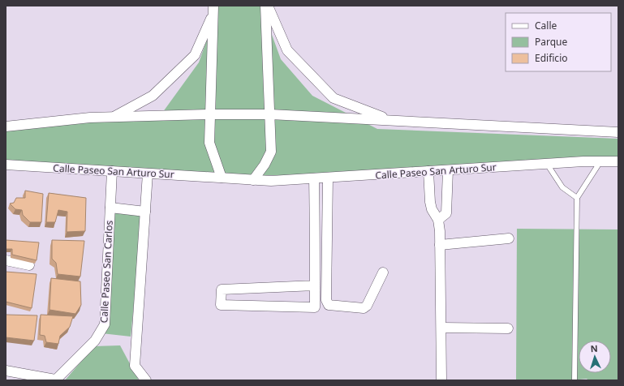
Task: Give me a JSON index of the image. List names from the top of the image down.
{
  "streets": {
    "street": ["Calle Paseo San Arturo Sur", "Calle Paseo San Carlos"]
  },
  "crossings": [
    ["Calle Paseo San Arturo Sur", "Calle Paseo San Carlos"]
  ],
  "legend": ["Calle", "Parque", "Edificio"],
  "north": "top"
}
